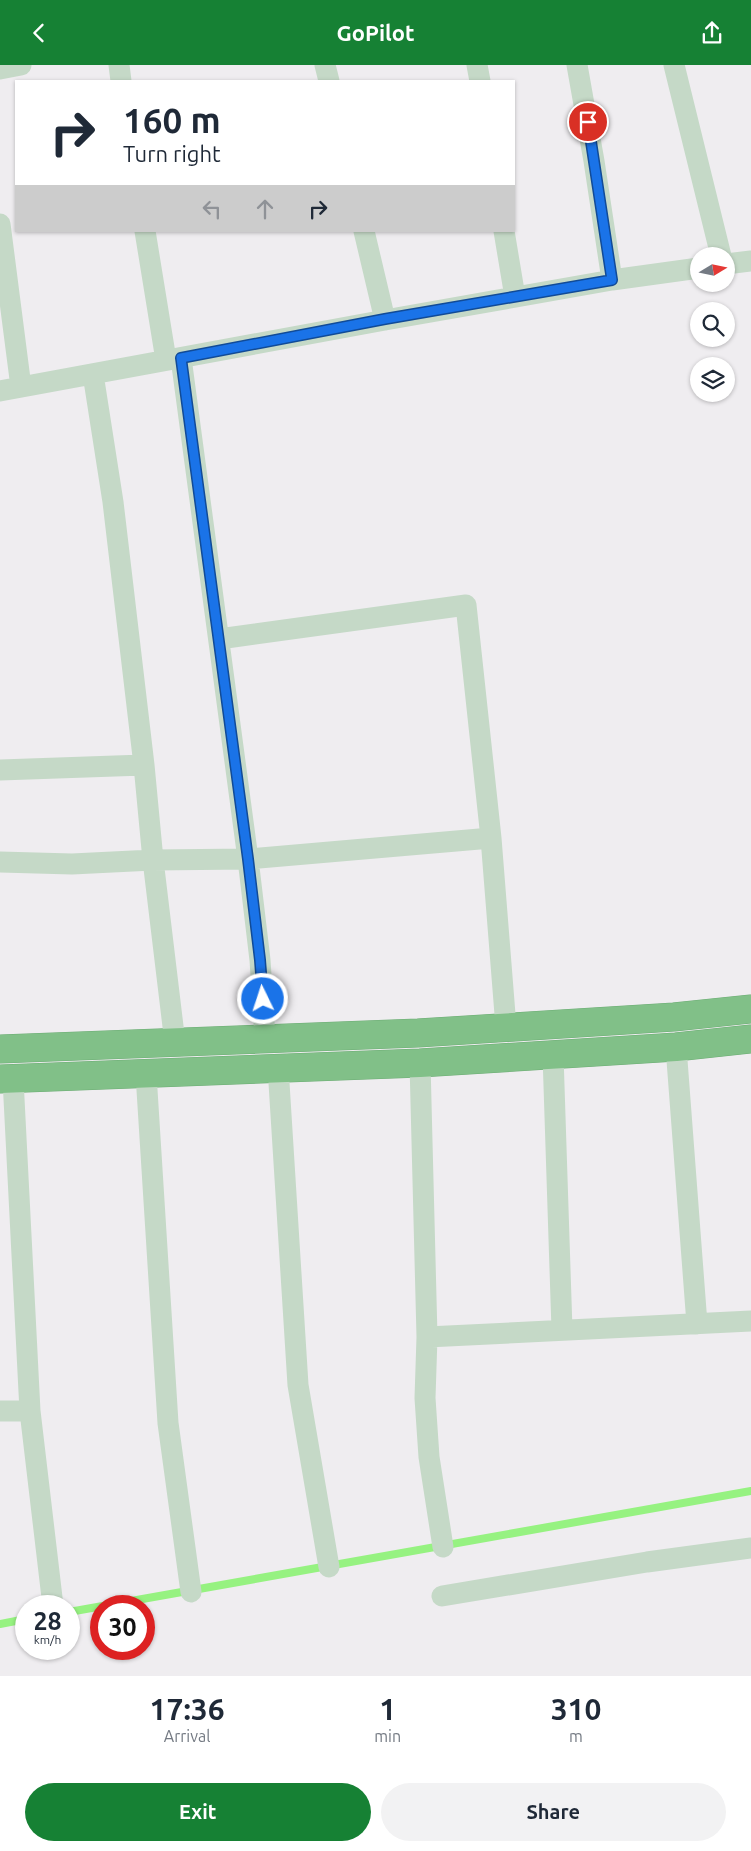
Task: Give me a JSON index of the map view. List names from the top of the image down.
{
  "north": "right",
  "page": {
    "header": "GoPilot",
    "turn": ["160 m", "Turn right"],
    "speed": "28 km/h",
    "limit": "30",
    "eta": [
      "17:36",
      "Arrival",
      "1",
      "min",
      "310",
      "m"
    ],
    "buttons": ["Exit", "Share"]
  }
}
